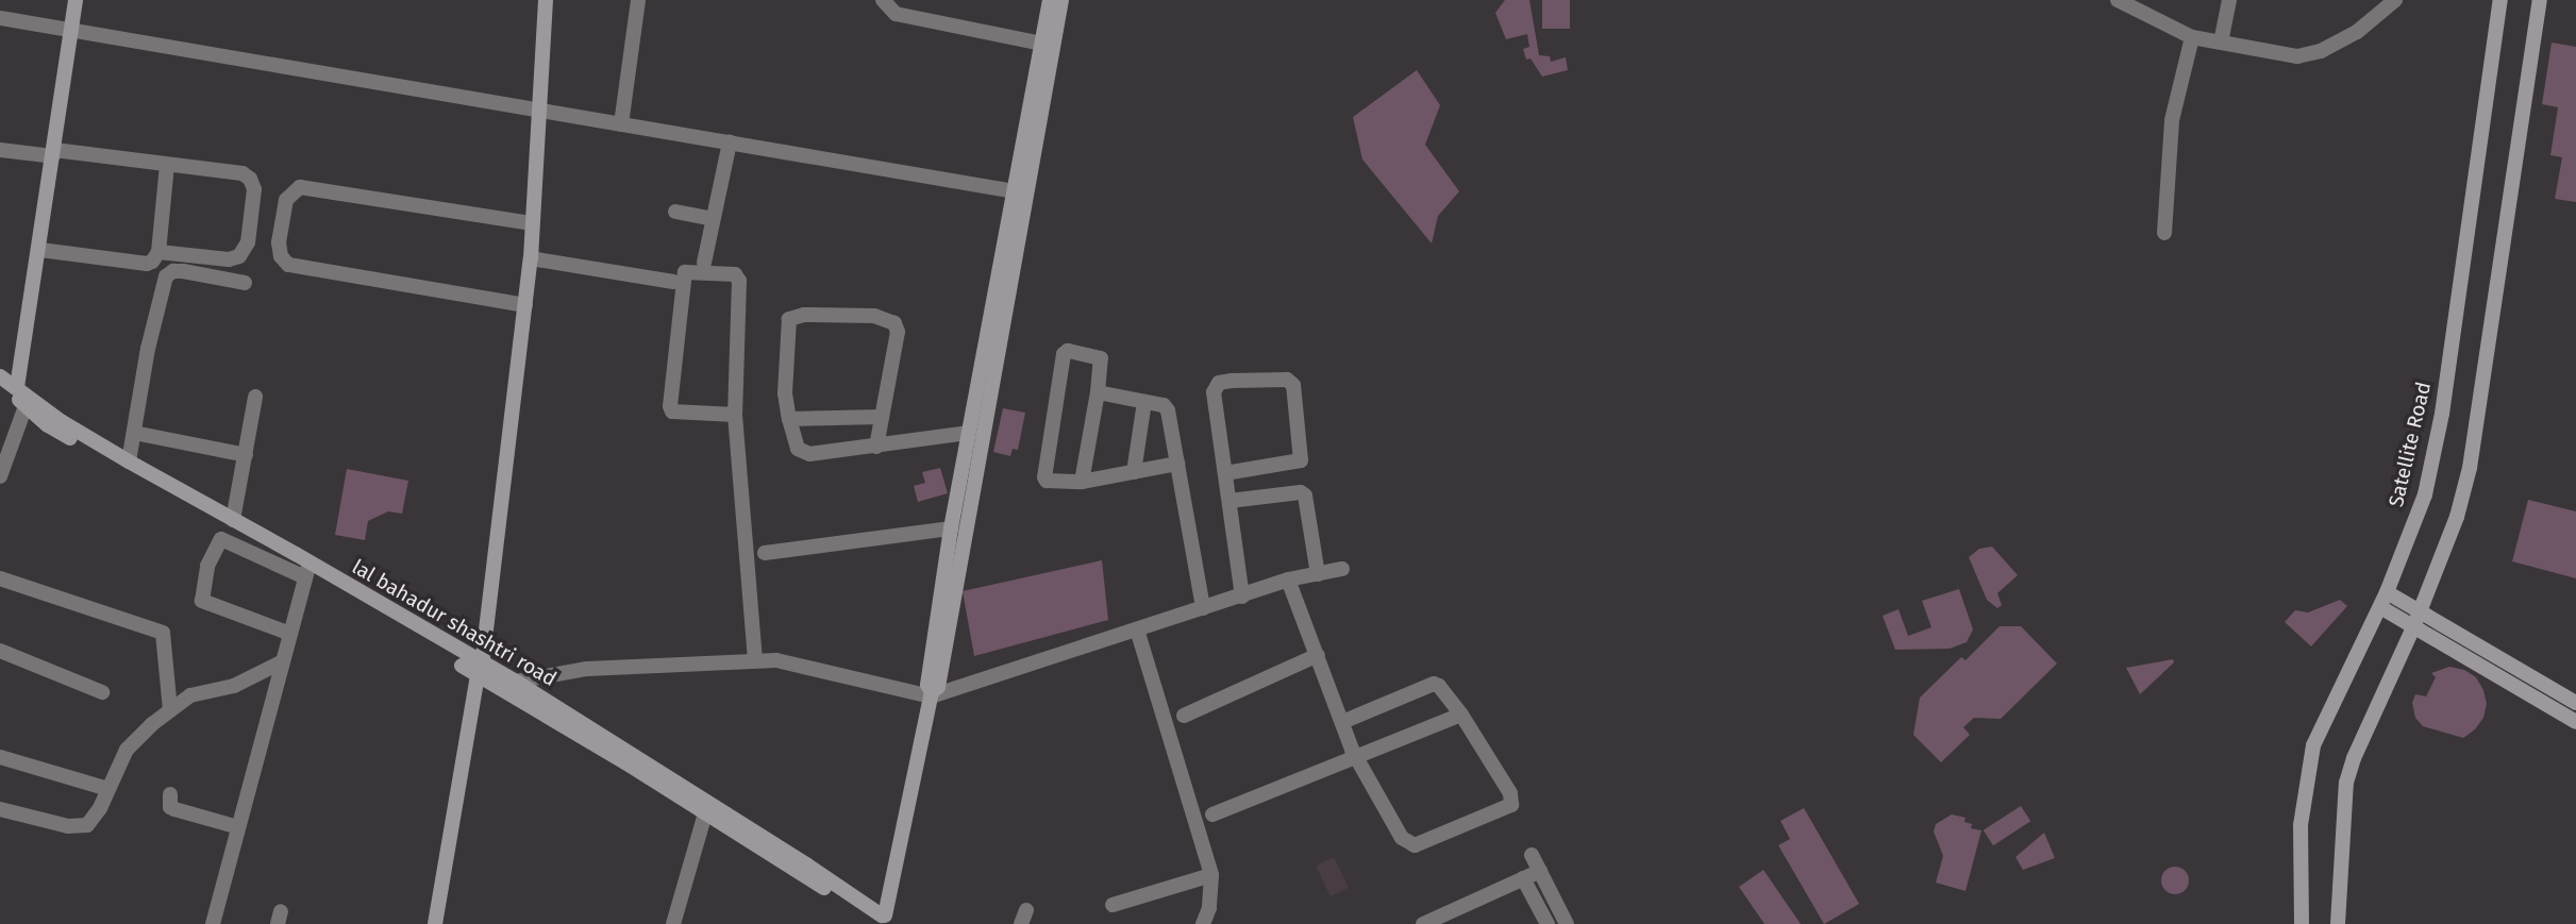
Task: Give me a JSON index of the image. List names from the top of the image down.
{
  "streets": {
    "main road": ["Satellite Road", "lal bahadur shashtri road"]
  }
}
